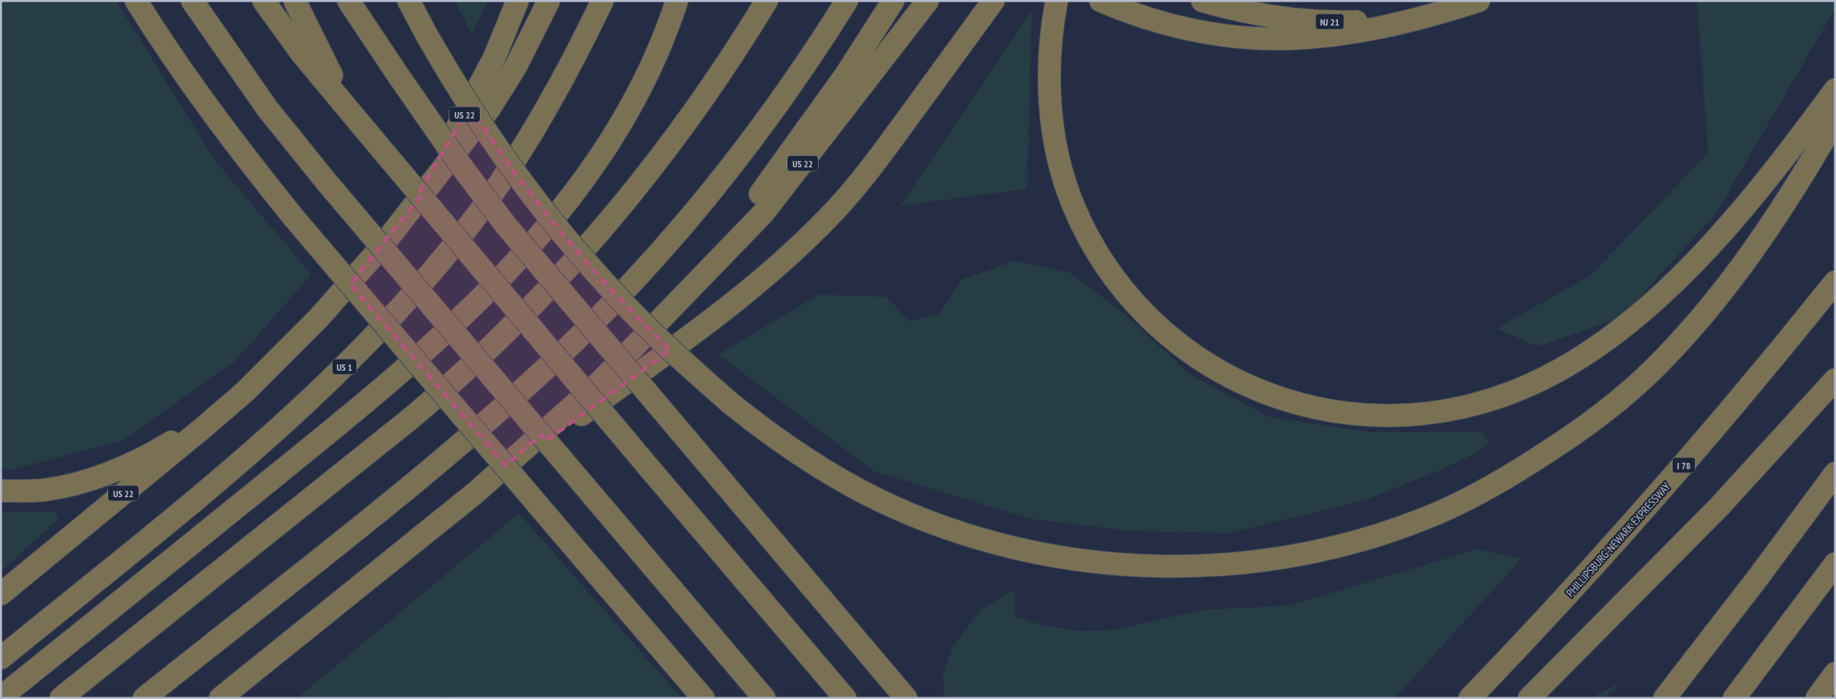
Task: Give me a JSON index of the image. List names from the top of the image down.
{
  "streets": {
    "highway": [
      "NJ 21",
      "US 22",
      "US 1",
      "I 78",
      "PHILLIPSBURG-NEWARK EXPRESSWAY"
    ]
  }
}
